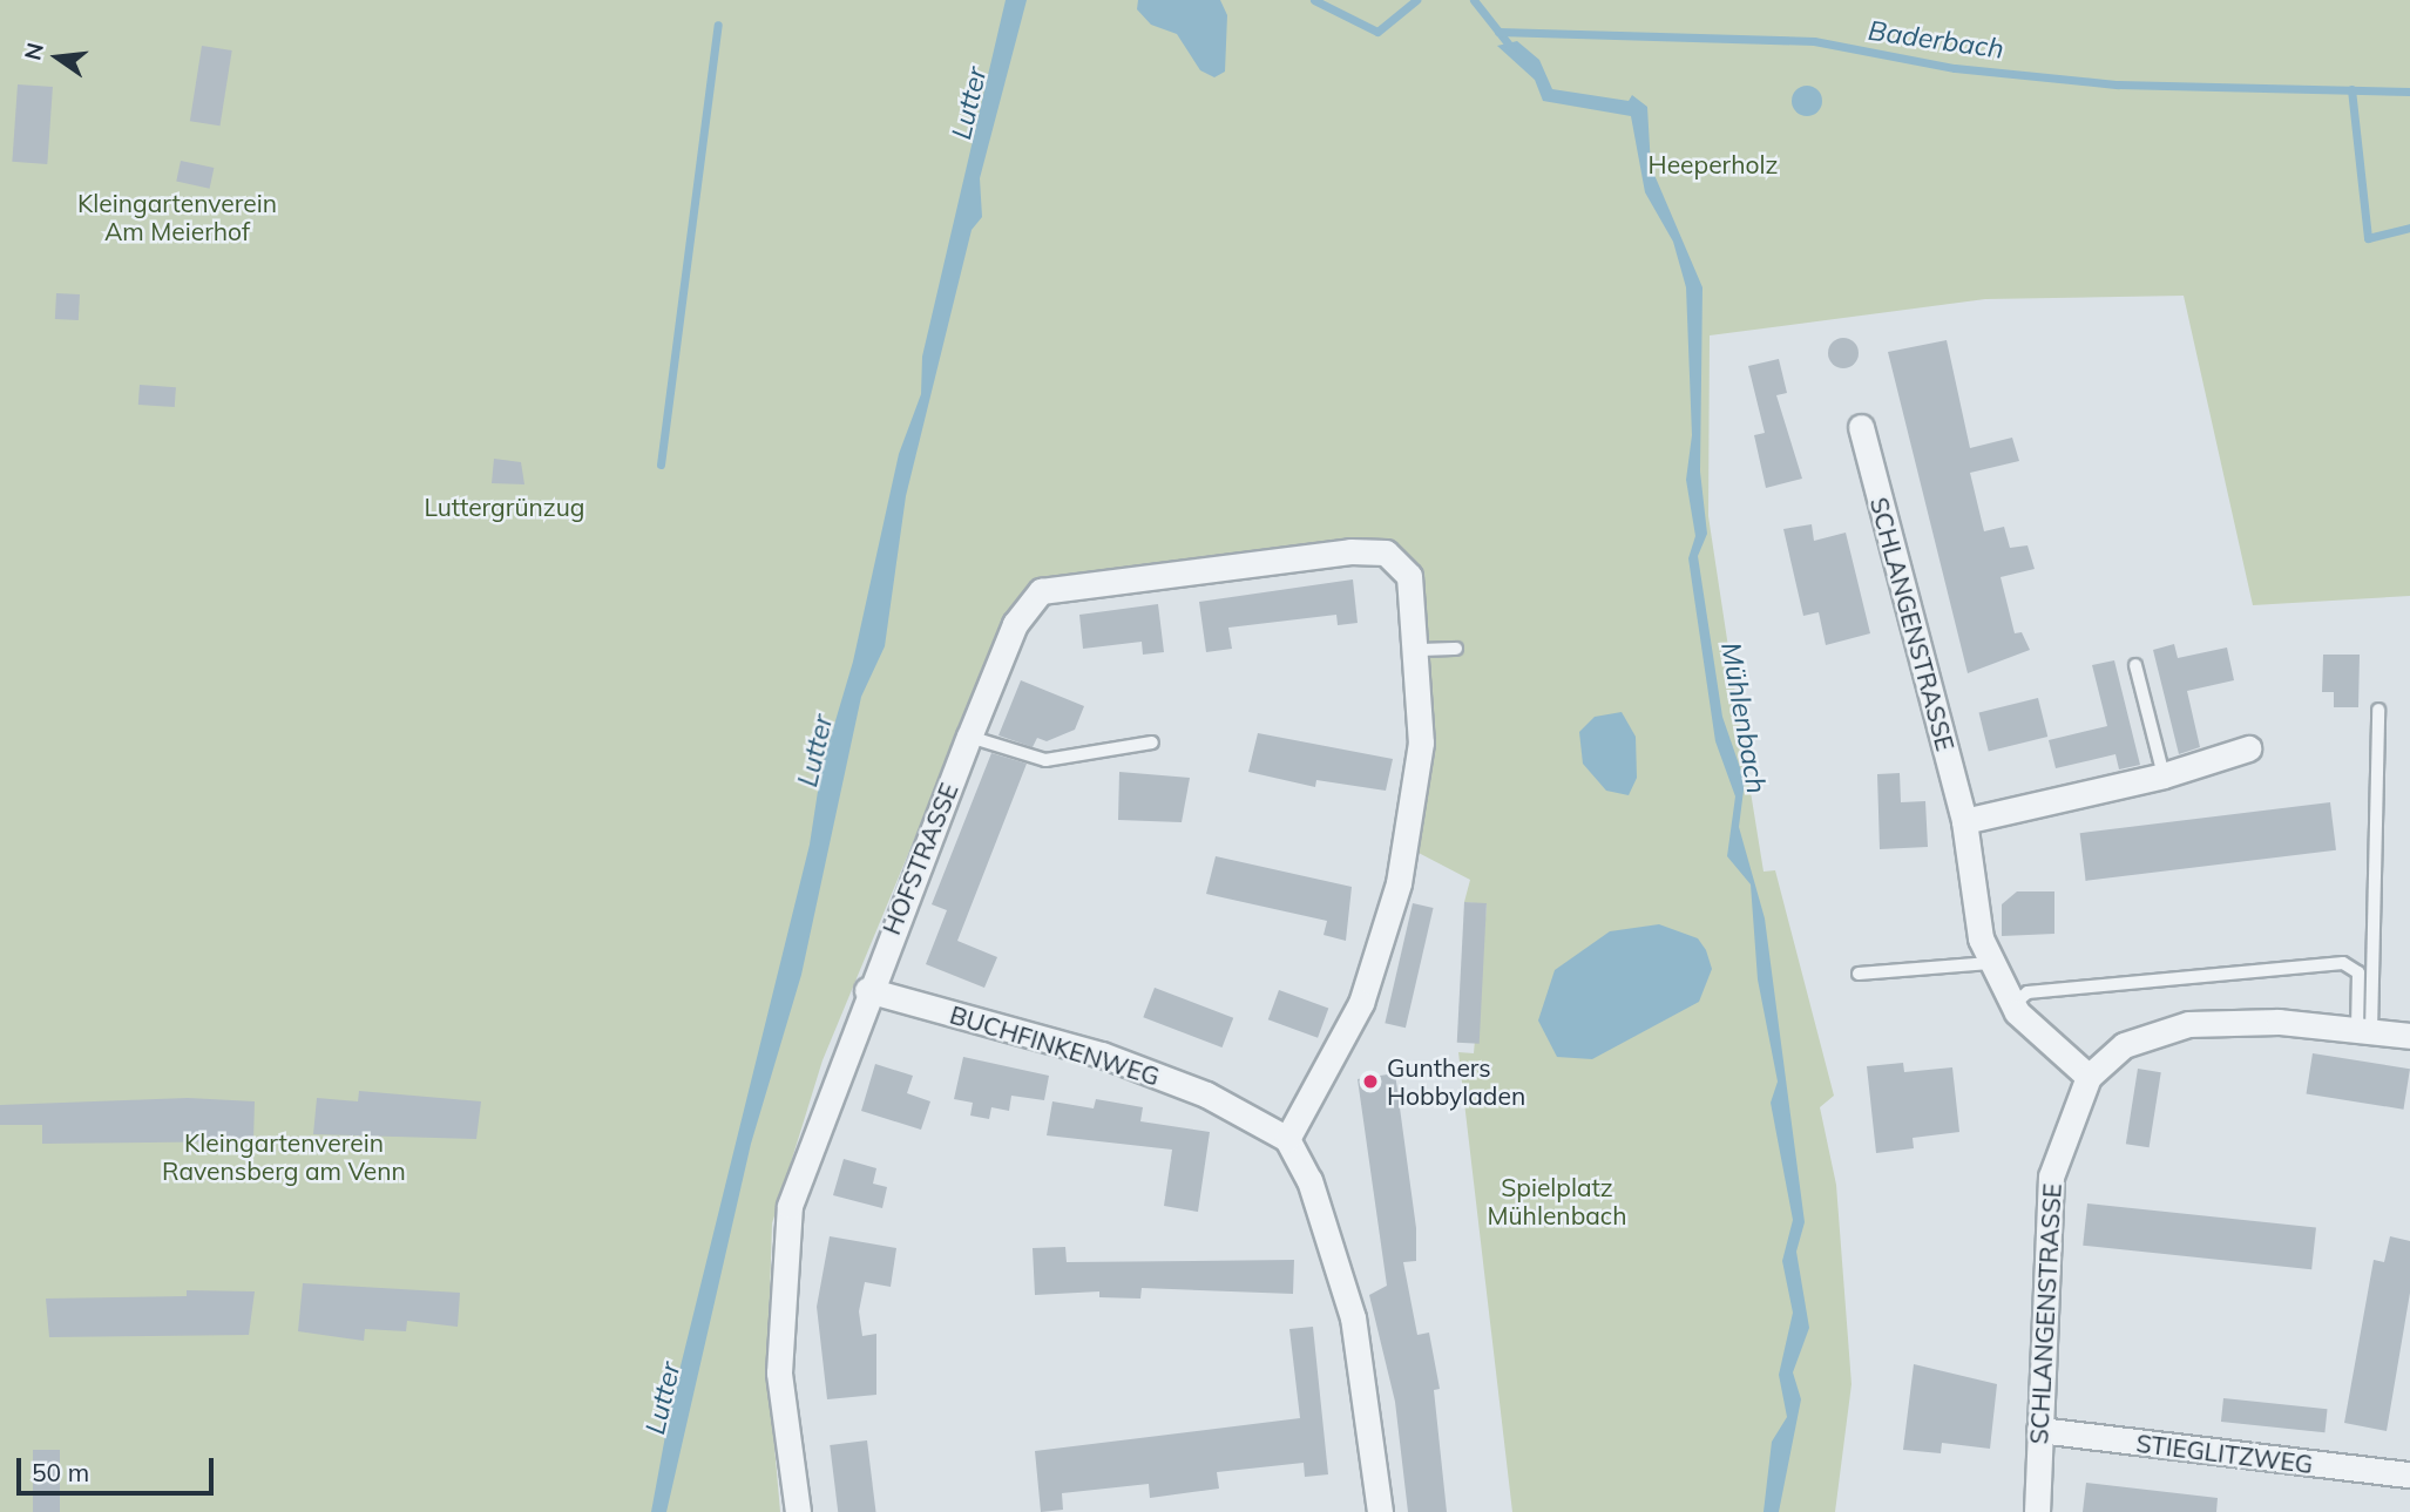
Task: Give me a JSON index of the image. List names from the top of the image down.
{
  "streets": {
    "street": [
      "SCHLANGENSTRASSE",
      "HOFSTRASSE",
      "BUCHFINKENWEG",
      "STIEGLITZWEG"
    ]
  },
  "crossings": [
    ["SCHLANGENSTRASSE", "STIEGLITZWEG"],
    ["HOFSTRASSE", "BUCHFINKENWEG"]
  ],
  "water": ["Baderbach", "Lutter", "Mühlenbach"],
  "parks": [
    "Heeperholz",
    "Kleingartenverein Am Meierhof",
    "Luttergrünzug",
    "Kleingartenverein Ravensberg am Venn",
    "Spielplatz Mühlenbach"
  ],
  "places": ["Gunthers Hobbyladen"],
  "scale_bar": "50 m",
  "north": "left"
}
